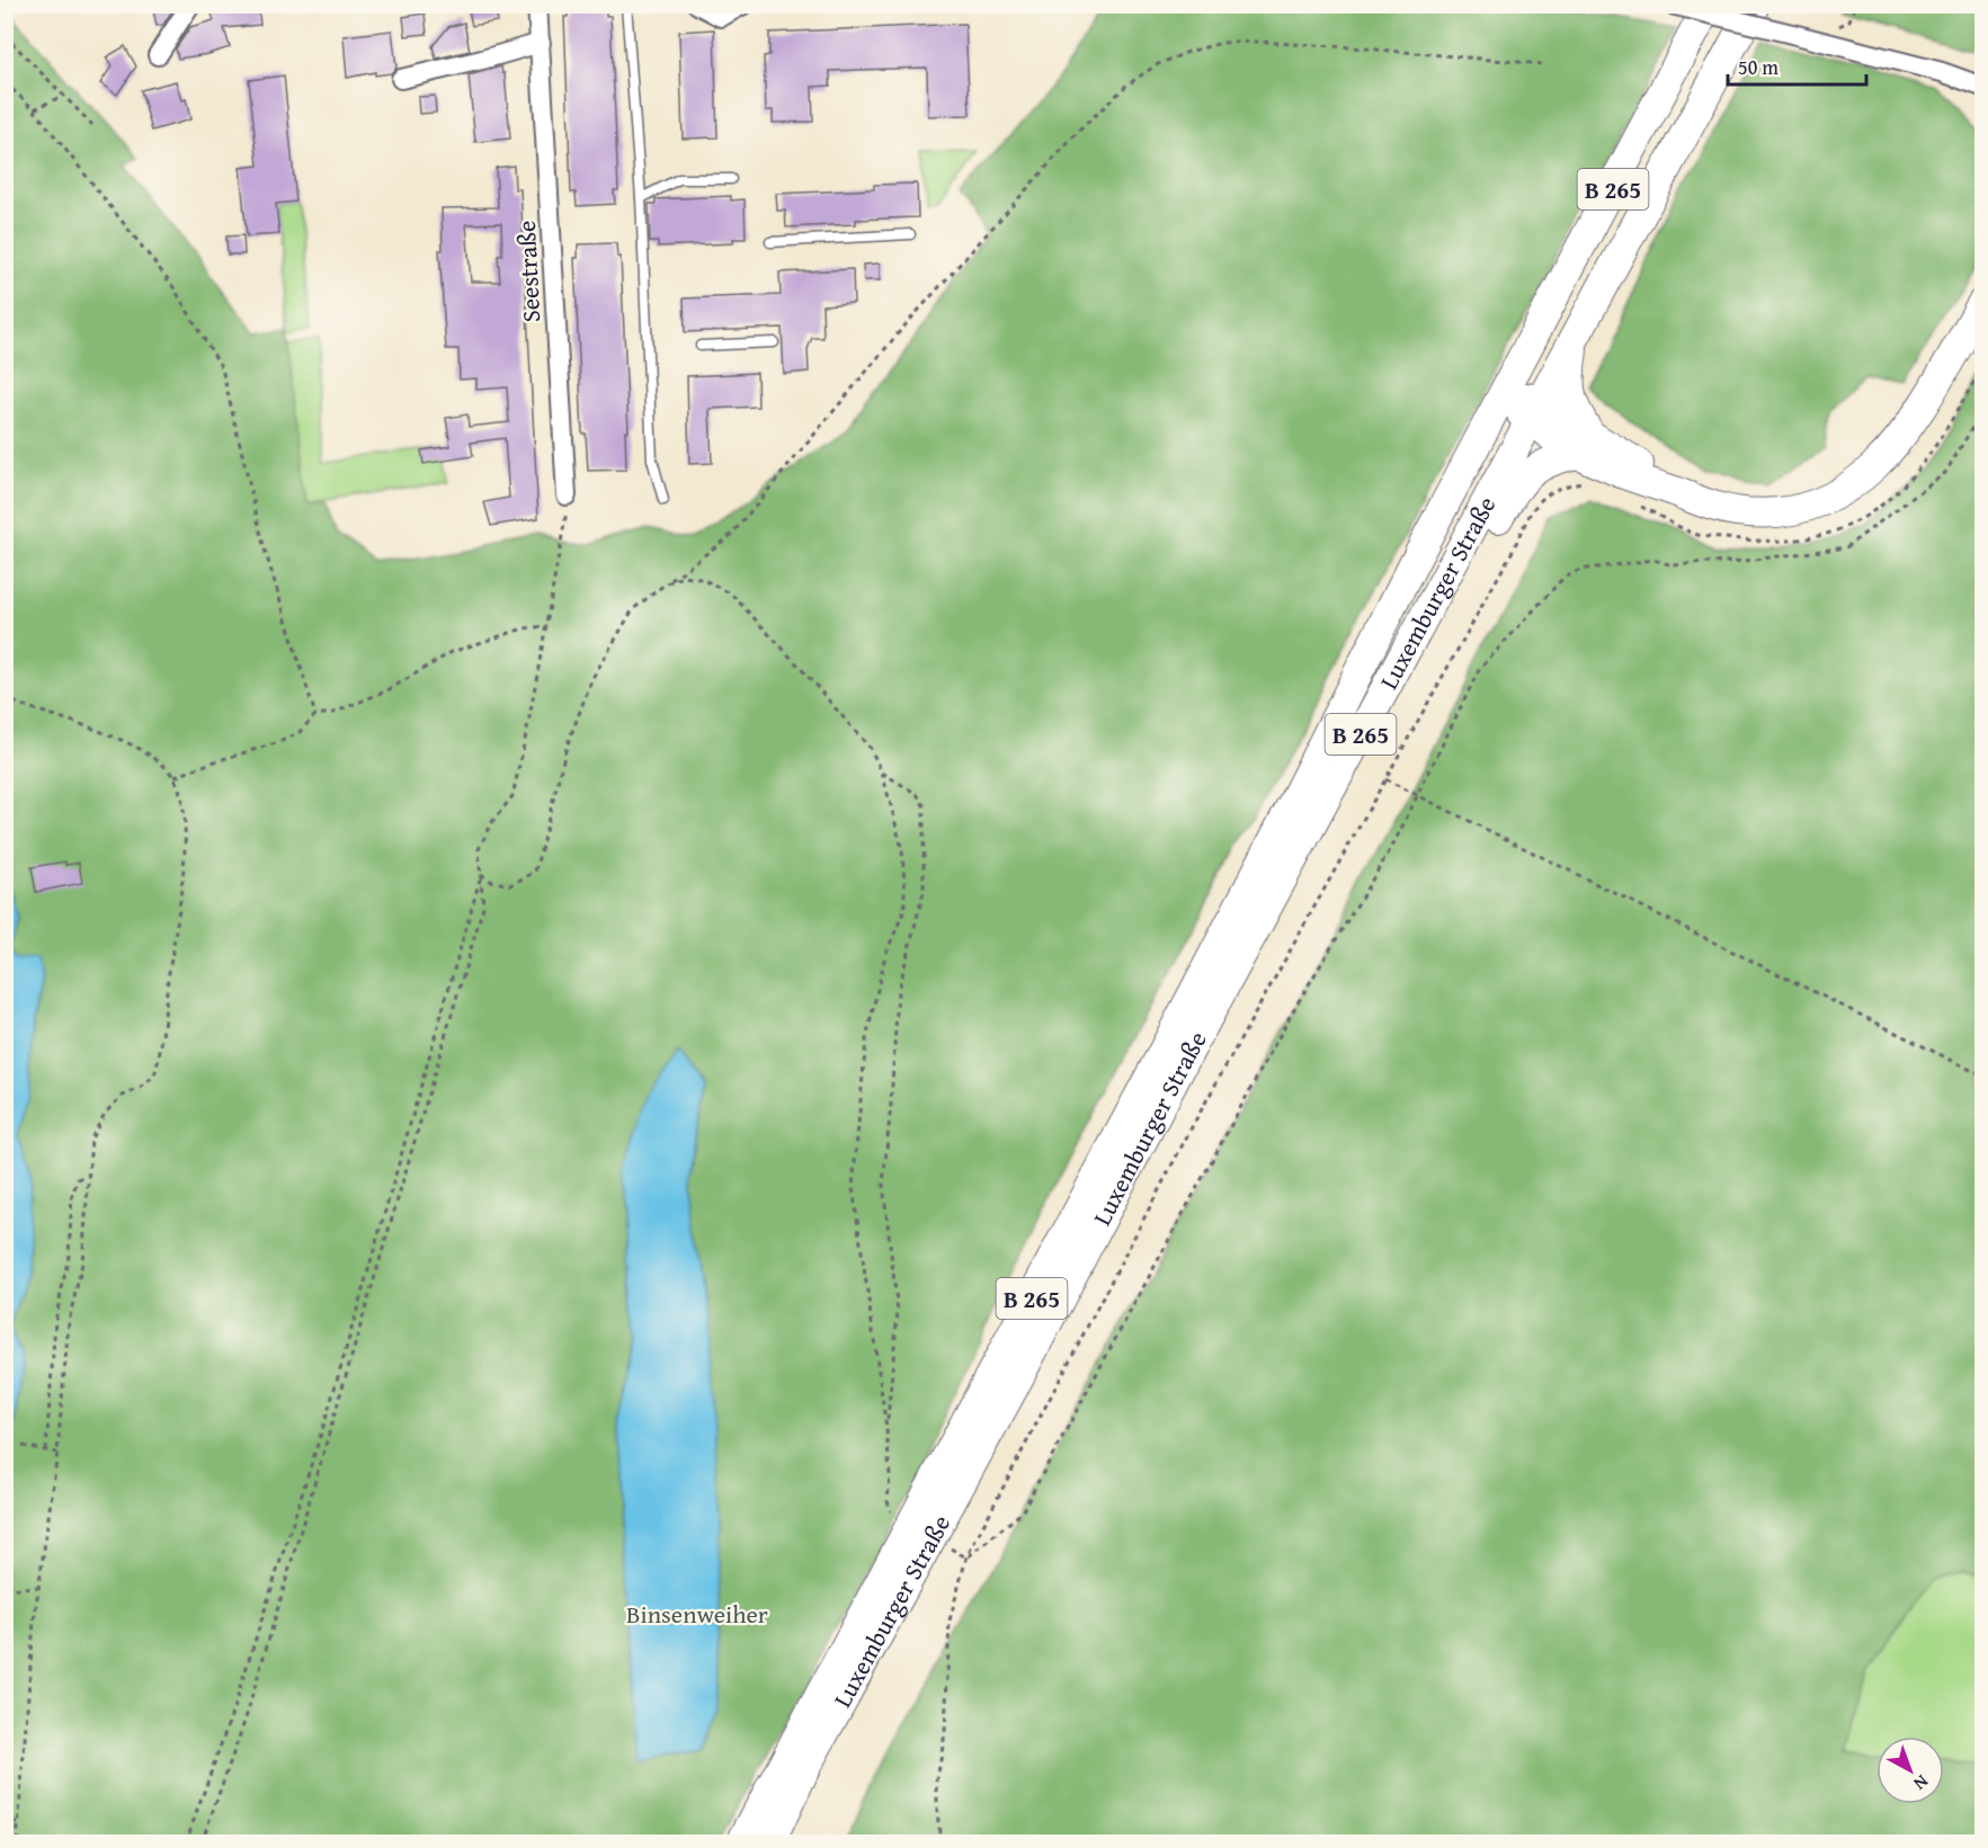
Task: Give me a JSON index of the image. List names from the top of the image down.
{
  "streets": {
    "main road": ["B 265", "Luxemburger Straße"],
    "street": ["Seestraße"]
  },
  "crossings": [
    ["B 265", "Luxemburger Straße"]
  ],
  "parks": ["Binsenweiher"],
  "scale_bar": "50 m",
  "north": "bottom right"
}
